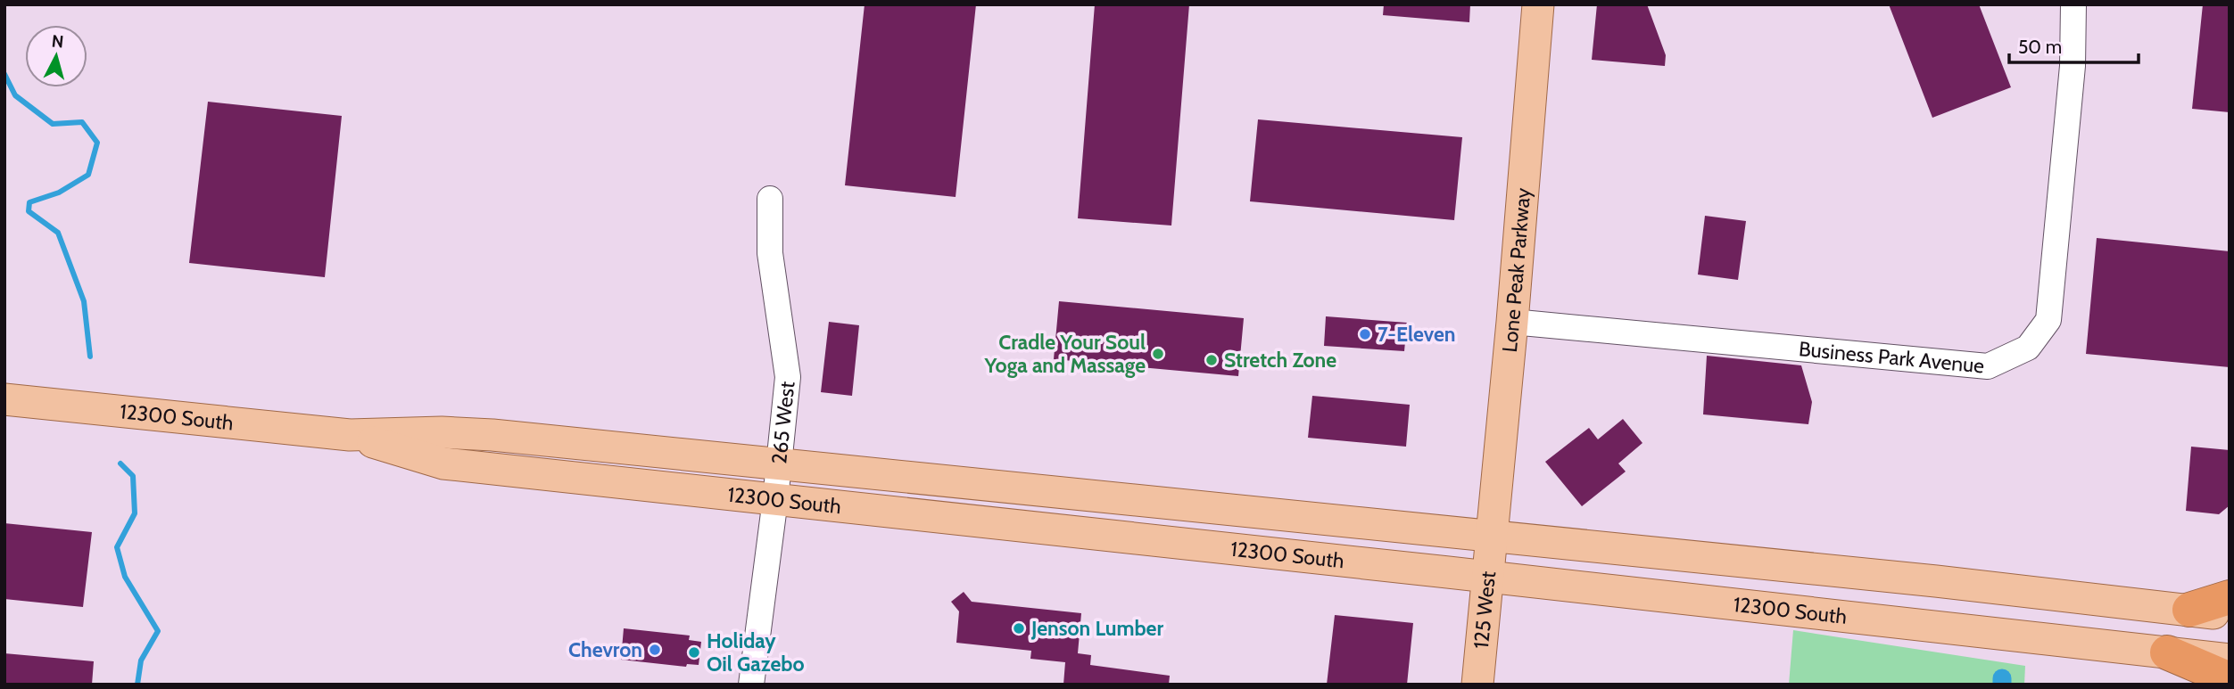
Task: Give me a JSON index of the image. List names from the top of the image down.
{
  "streets": {
    "main road": ["Lone Peak Parkway", "12300 South", "125 West"],
    "street": ["Business Park Avenue", "265 West"]
  },
  "crossings": [
    ["Lone Peak Parkway", "Business Park Avenue"],
    ["Lone Peak Parkway", "12300 South"],
    ["Lone Peak Parkway", "125 West"],
    ["12300 South", "265 West"],
    ["12300 South", "125 West"]
  ],
  "places": [
    "7-Eleven",
    "Cradle Your Soul Yoga and Massage",
    "Stretch Zone",
    "Jenson Lumber",
    "Chevron",
    "Holiday Oil Gazebo"
  ],
  "scale_bar": "50 m",
  "north": "top"
}
